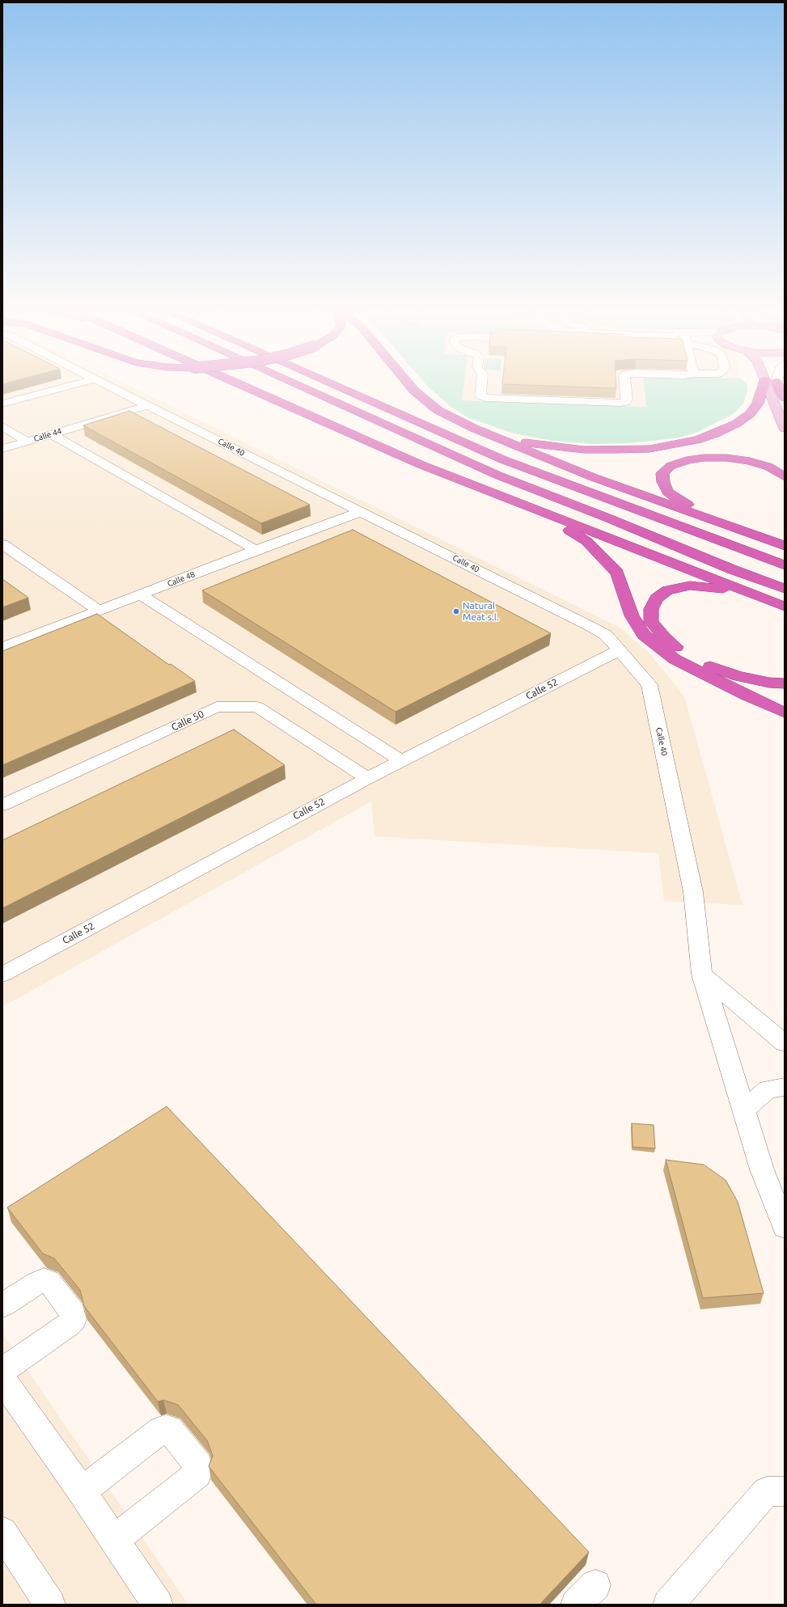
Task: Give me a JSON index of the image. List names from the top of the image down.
{
  "streets": {
    "street": [
      "Calle 44",
      "Calle 40",
      "Calle 48",
      "Calle 52",
      "Calle 50"
    ]
  },
  "crossings": [
    ["Calle 44", "Calle 40"],
    ["Calle 40", "Calle 48"],
    ["Calle 40", "Calle 52"],
    ["Calle 52", "Calle 50"]
  ],
  "places": ["Natural Meat s.l."]
}
